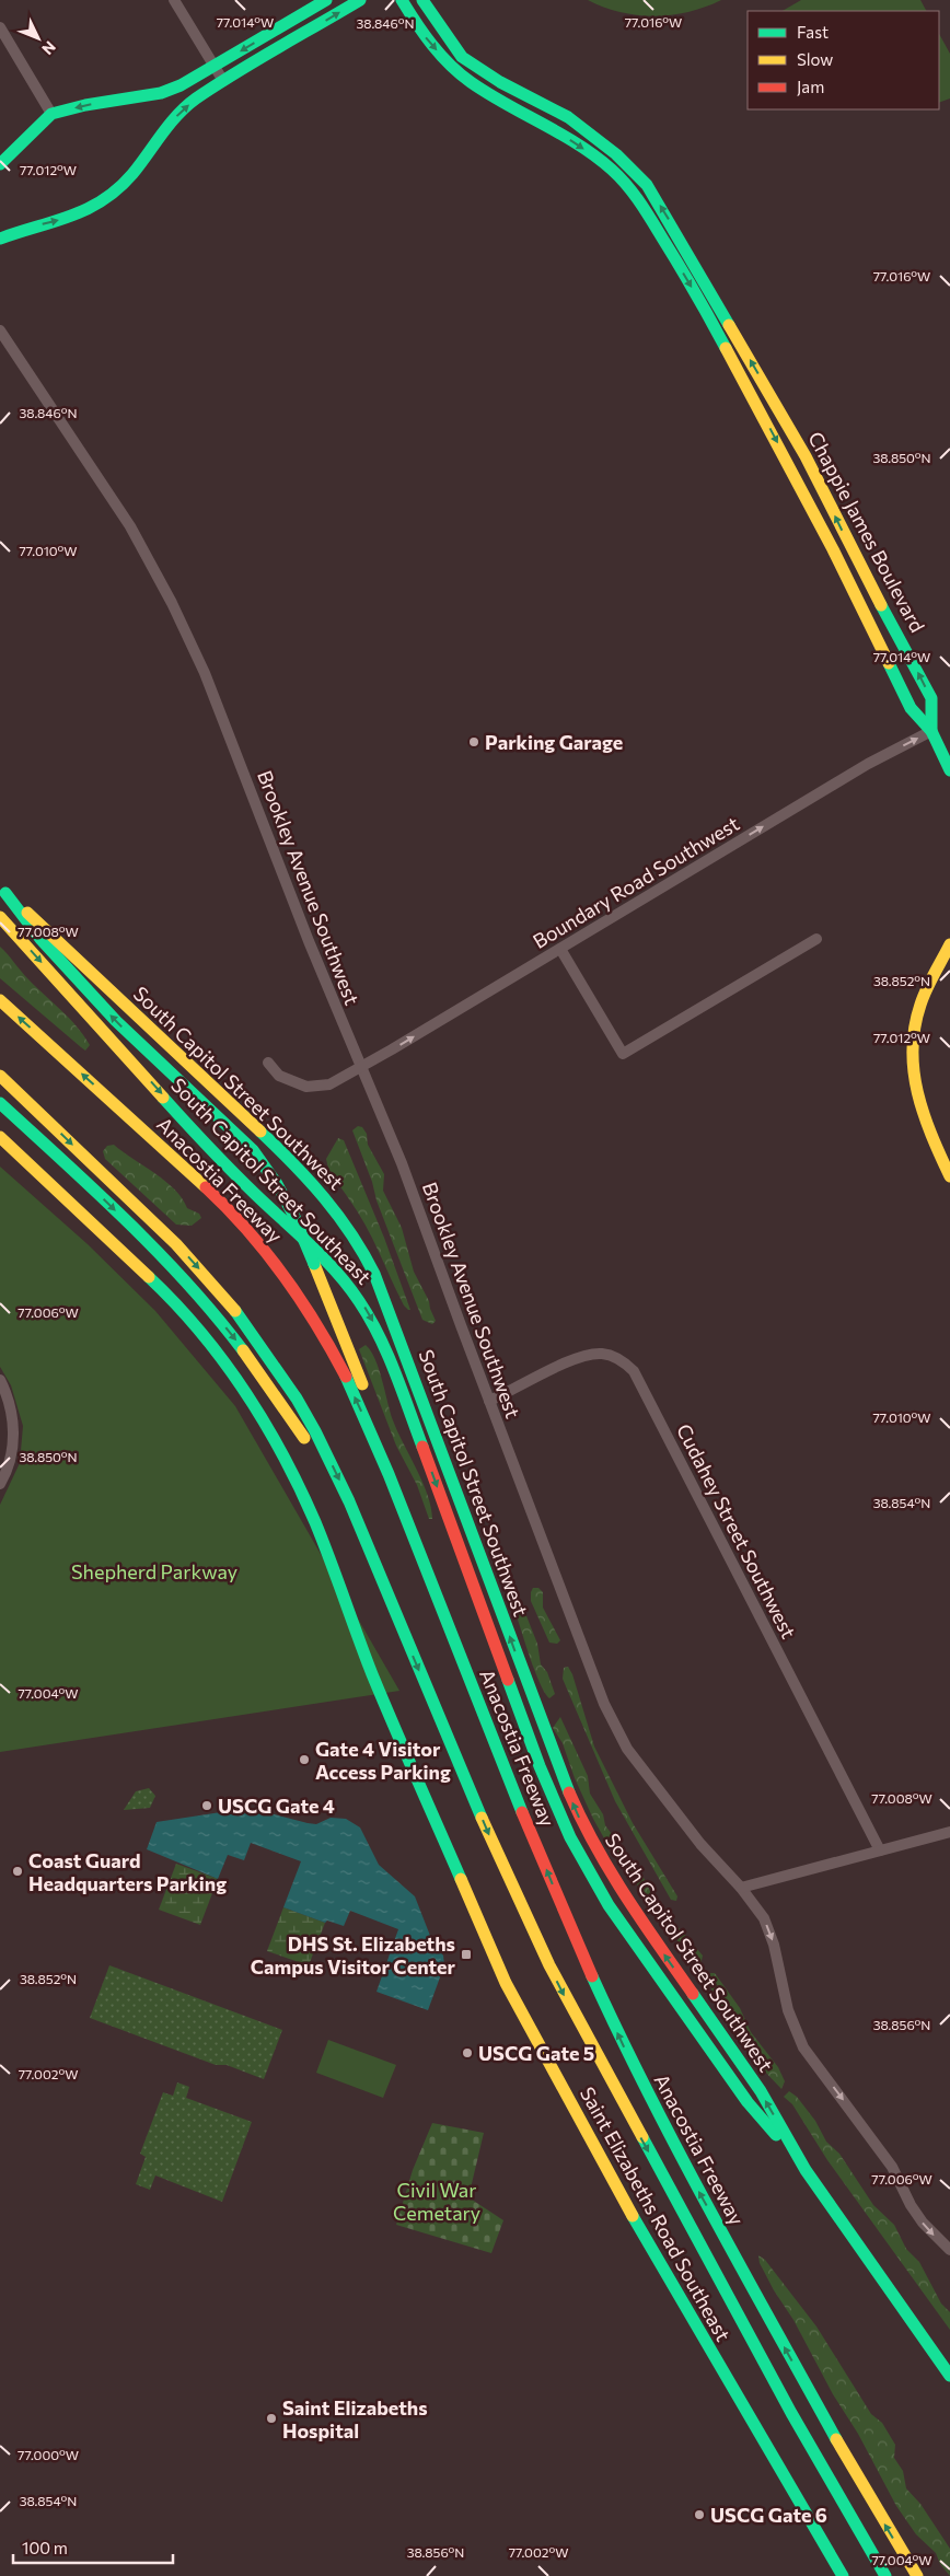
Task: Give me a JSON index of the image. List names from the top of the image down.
{
  "streets": {
    "main road": [
      "Chappie James Boulevard",
      "South Capitol Street Southwest",
      "Anacostia Freeway",
      "South Capitol Street Southeast",
      "Saint Elizabeths Road Southeast"
    ],
    "street": ["Boundary Road Southwest", "Brookley Avenue Southwest", "Cudahey Street Southwest"]
  },
  "crossings": [
    ["Chappie James Boulevard", "Boundary Road Southwest"],
    ["Boundary Road Southwest", "Brookley Avenue Southwest"],
    ["Brookley Avenue Southwest", "Cudahey Street Southwest"],
    ["South Capitol Street Southwest", "South Capitol Street Southeast"]
  ],
  "one_way": ["Boundary Road Southwest"],
  "parks": ["Shepherd Parkway", "Civil War Cemetary"],
  "places": {
    "other": [
      "Parking Garage",
      "Gate 4 Visitor Access Parking",
      "USCG Gate 4",
      "Coast Guard Headquarters Parking",
      "USCG Gate 5",
      "Saint Elizabeths Hospital",
      "USCG Gate 6"
    ],
    "transit": ["DHS St. Elizabeths Campus Visitor Center"]
  },
  "legend": ["Fast", "Slow", "Jam"],
  "scale_bar": "100 m",
  "north": "bottom right",
  "coordinates": [
    "77.016°W",
    "77.014°W",
    "38.846°N",
    "77.012°W",
    "38.850°N",
    "77.010°W",
    "77.008°W",
    "38.852°N",
    "77.006°W",
    "38.854°N",
    "77.004°W",
    "38.856°N",
    "77.002°W",
    "77.000°W"
  ]
}
